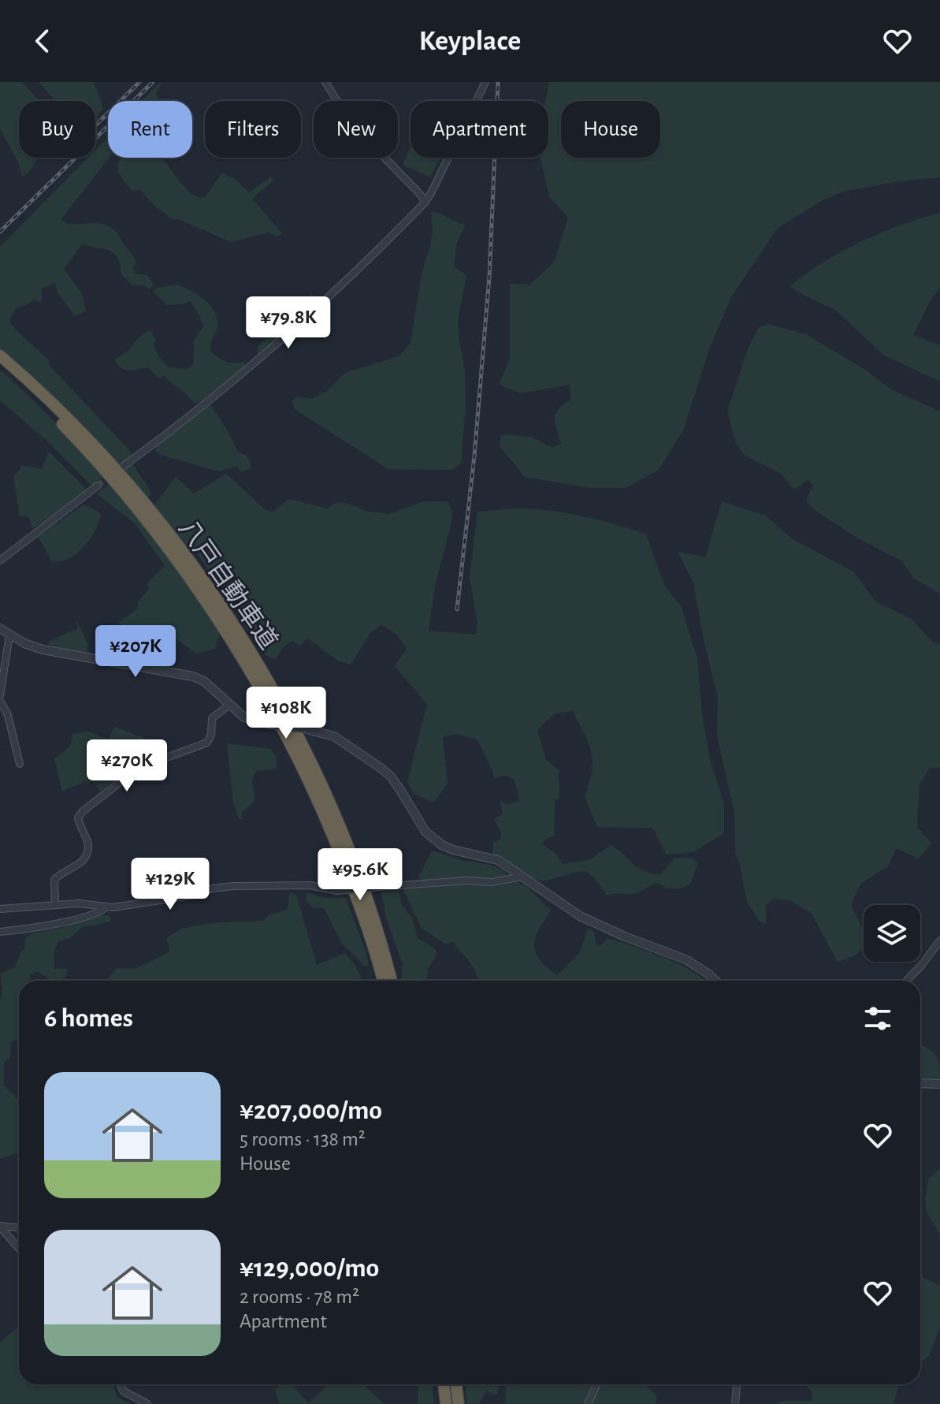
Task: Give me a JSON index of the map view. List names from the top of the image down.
{
  "streets": {
    "highway": ["八戸自動車道"]
  },
  "page": {
    "header": "Keyplace",
    "chip": [
      "Buy",
      "Rent",
      "Filters",
      "New",
      "Apartment",
      "House"
    ],
    "price": [
      "¥79.8K",
      "¥207K",
      "¥108K",
      "¥270K",
      "¥95.6K",
      "¥129K"
    ],
    "heading": "6 homes",
    "list": [
      {
        "name": "¥207,000/mo",
        "note": "5 rooms · 138 m² · House"
      },
      {
        "name": "¥129,000/mo",
        "note": "2 rooms · 78 m² · Apartment"
      }
    ]
  }
}
